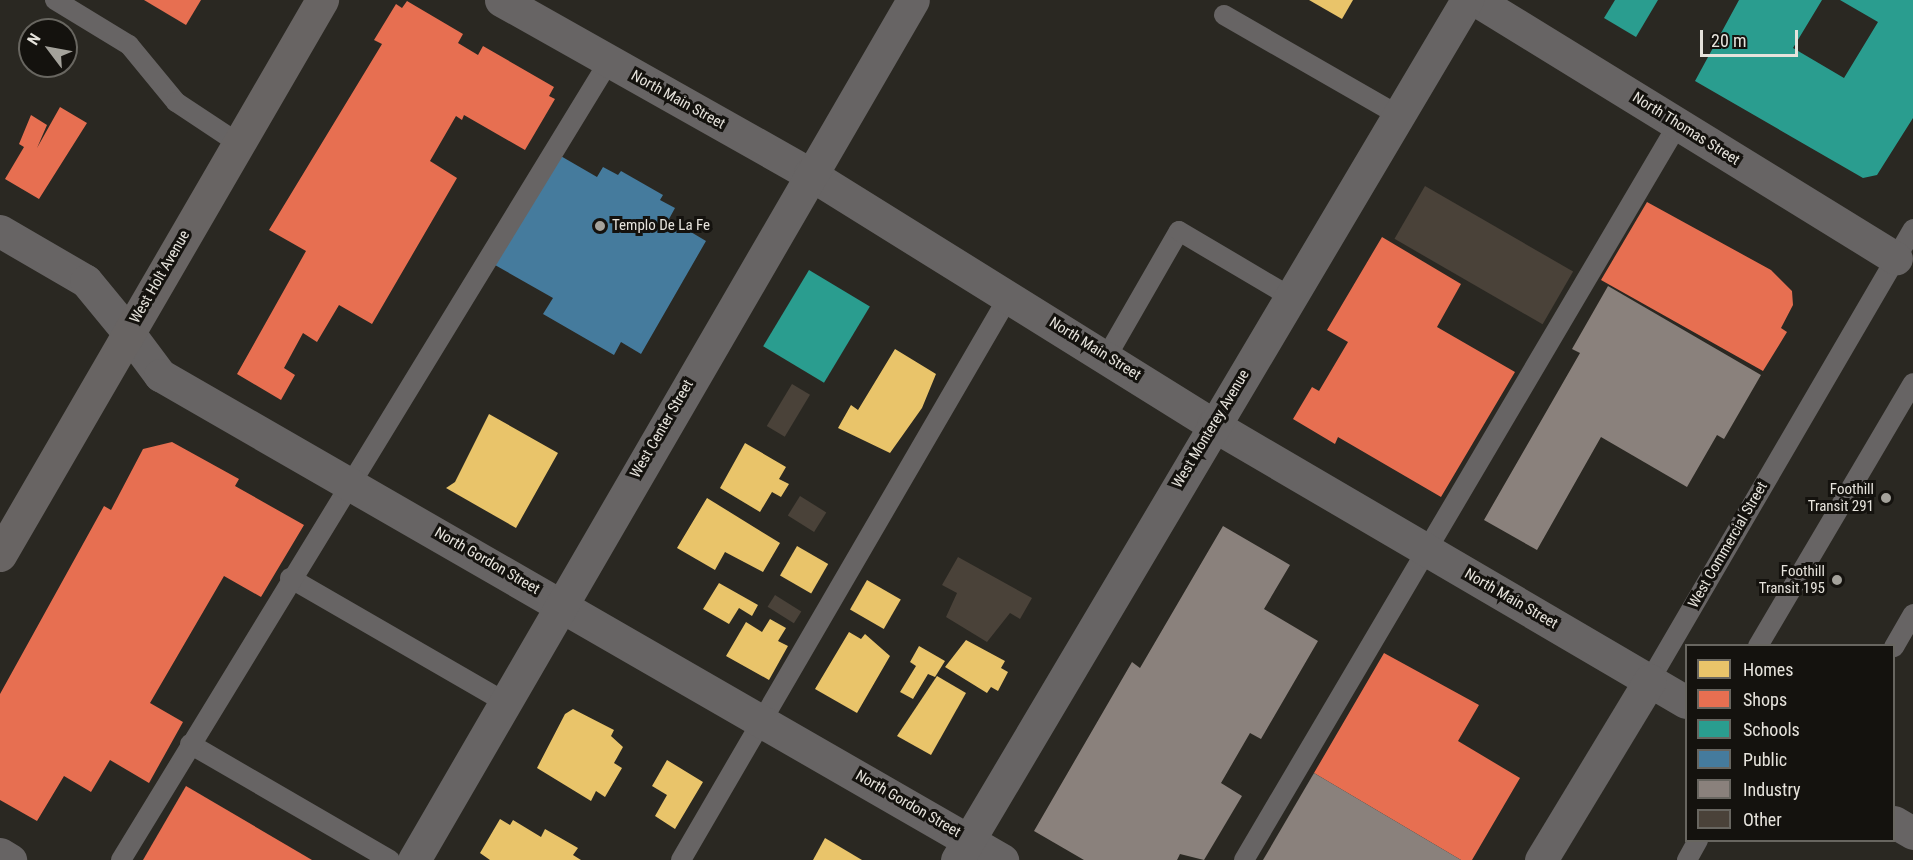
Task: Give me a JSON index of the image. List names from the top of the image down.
{
  "streets": {
    "main road": ["West Holt Avenue"],
    "street": [
      "North Main Street",
      "North Thomas Street",
      "West Center Street",
      "West Monterey Avenue",
      "West Commercial Street",
      "North Gordon Street"
    ]
  },
  "crossings": [
    ["North Main Street", "West Center Street"],
    ["North Main Street", "West Monterey Avenue"],
    ["North Main Street", "West Commercial Street"],
    ["North Thomas Street", "West Commercial Street"],
    ["West Holt Avenue", "North Gordon Street"],
    ["West Center Street", "North Gordon Street"],
    ["West Monterey Avenue", "North Gordon Street"]
  ],
  "places": ["Templo De La Fe", "Foothill Transit 291", "Foothill Transit 195"],
  "legend": [
    "Homes",
    "Shops",
    "Schools",
    "Public",
    "Industry",
    "Other"
  ],
  "scale_bar": "20 m",
  "north": "top left"
}
